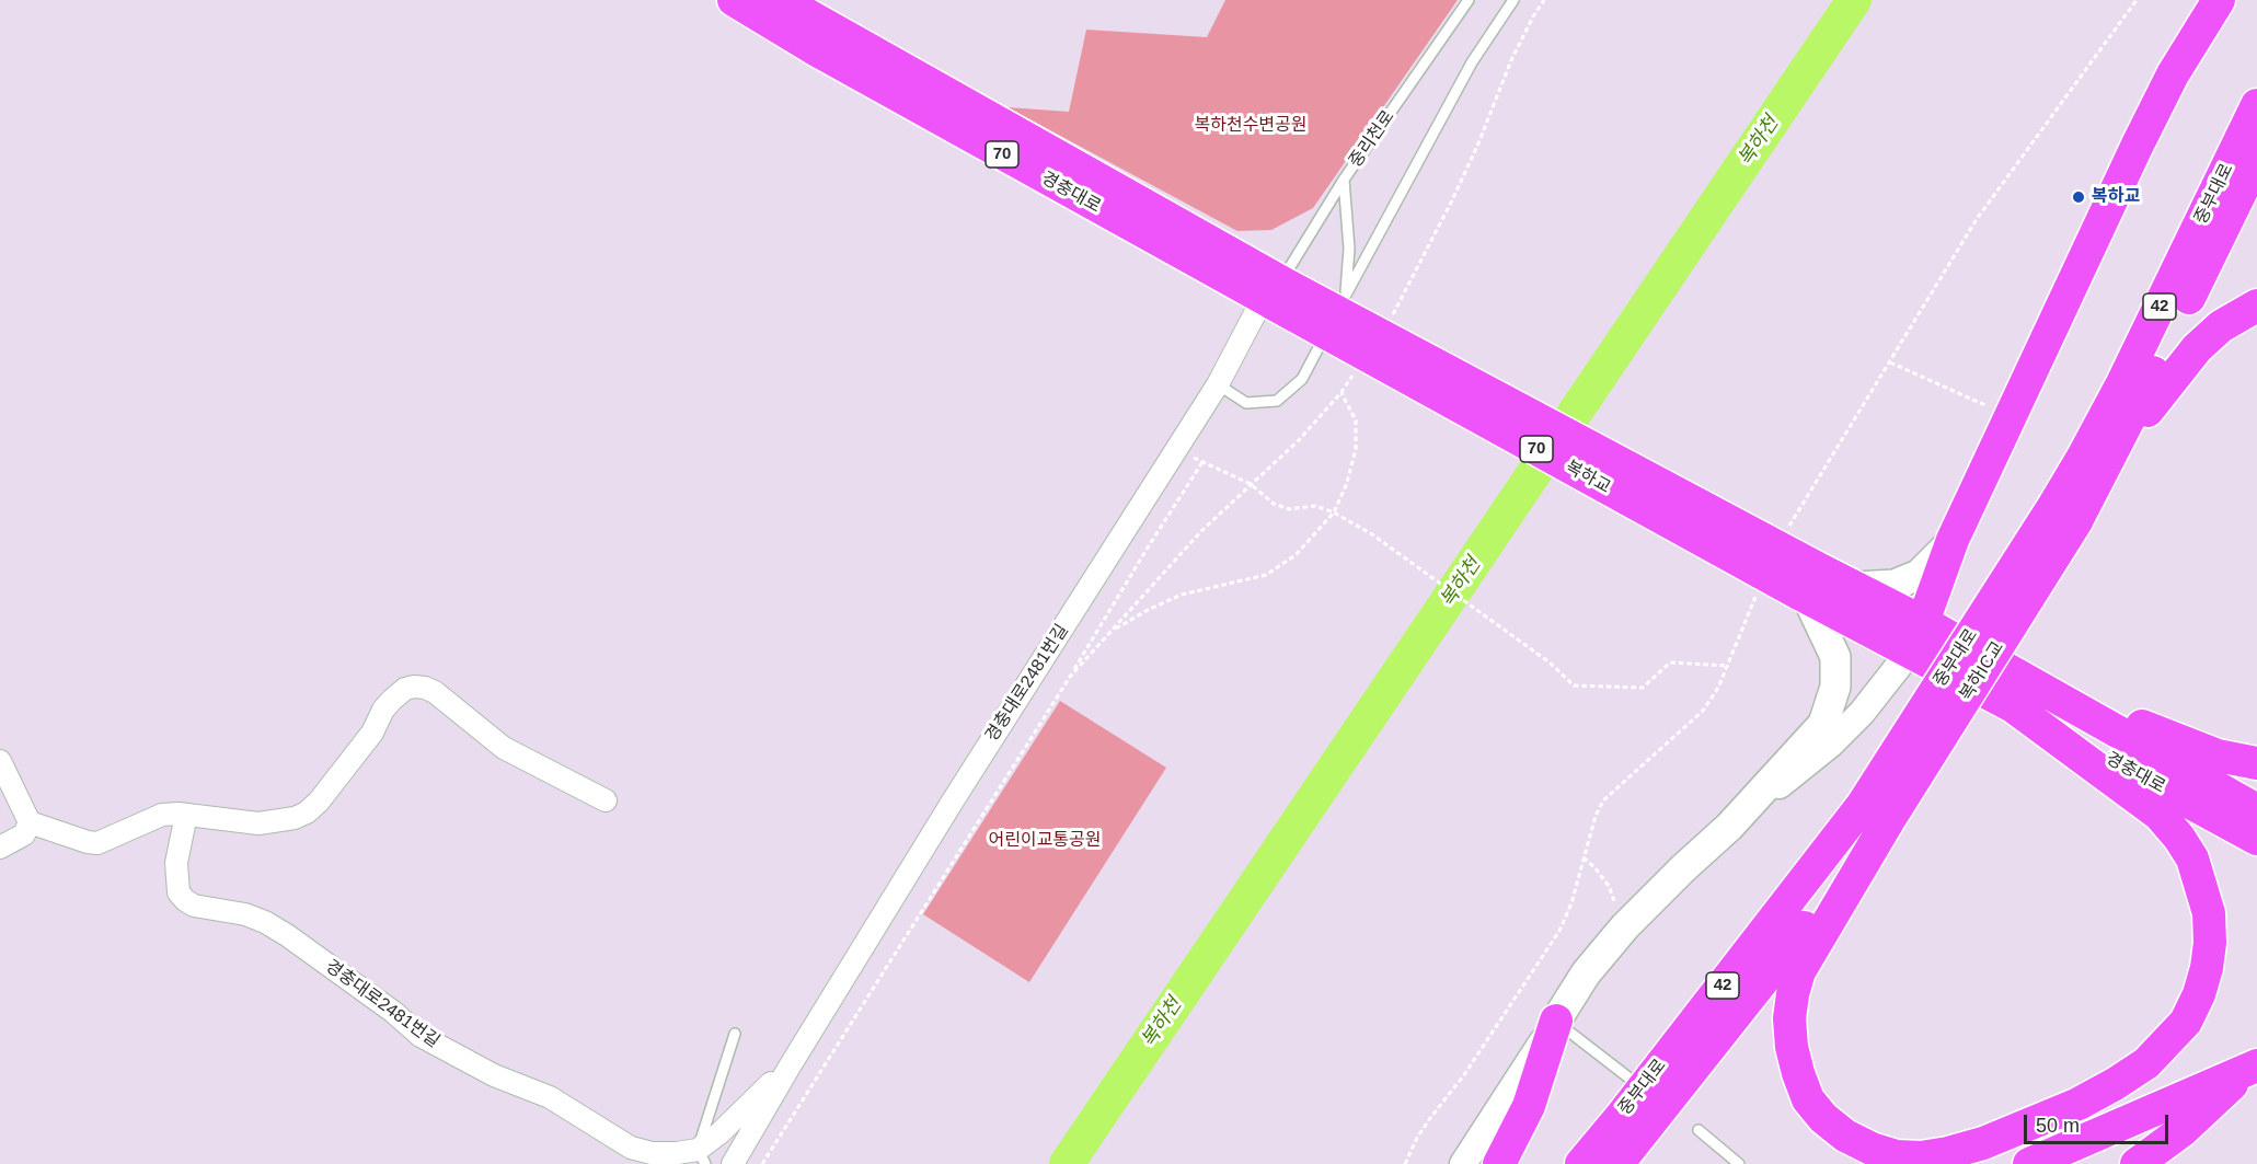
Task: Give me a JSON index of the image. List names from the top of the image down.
{
  "streets": {
    "main road": [
      "70",
      "경충대로",
      "중부대로",
      "42",
      "복하교",
      "복하IC교"
    ],
    "street": ["경충대로2481번길"],
    "lane": ["중리천로"]
  },
  "crossings": [
    ["중리천로", "경충대로"],
    ["중리천로", "복하교"],
    ["중리천로", "경충대로2481번길"],
    ["경충대로", "복하교"],
    ["경충대로", "경충대로2481번길"],
    ["중부대로", "복하IC교"],
    ["복하교", "경충대로2481번길"]
  ],
  "water": ["복하천"],
  "parks": ["복하천수변공원", "어린이교통공원"],
  "places": ["복하교"],
  "scale_bar": "50 m"
}
